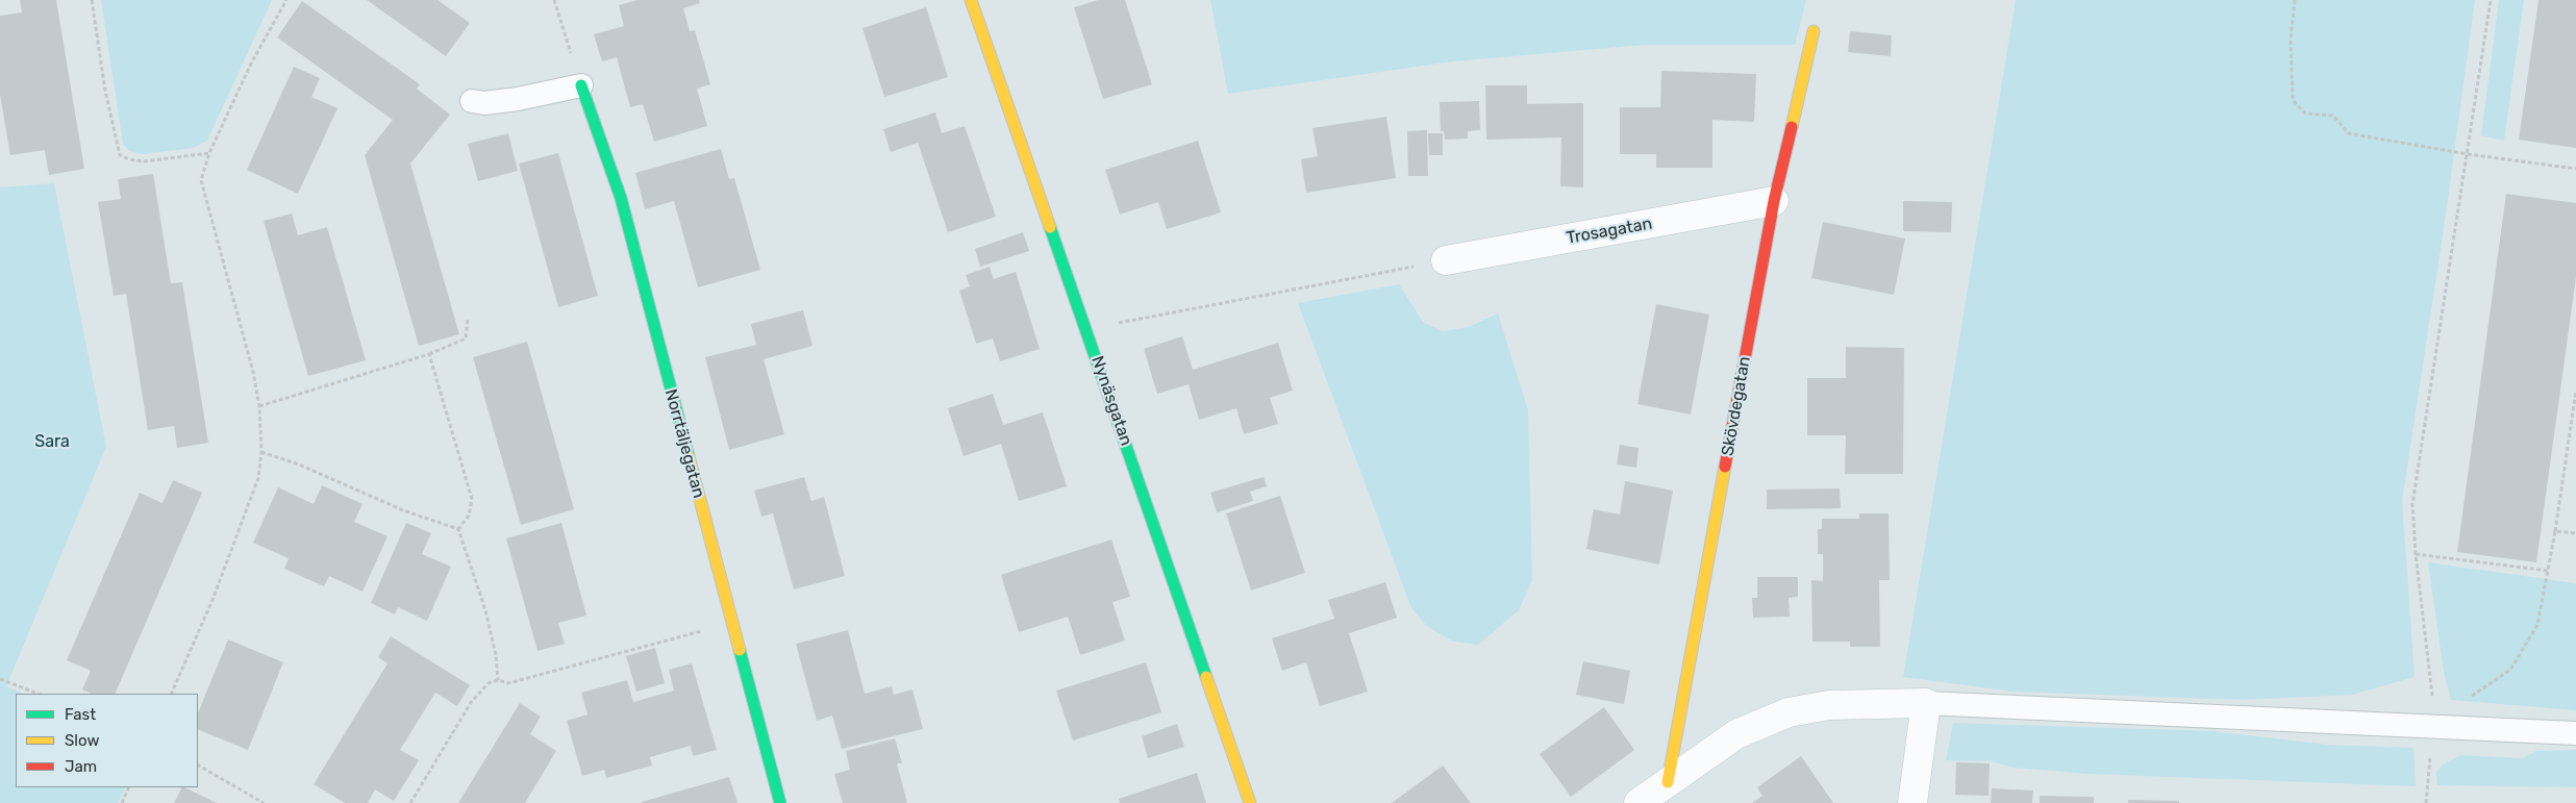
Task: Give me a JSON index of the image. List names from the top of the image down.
{
  "streets": {
    "street": [
      "Trosagatan",
      "Nynäsgatan",
      "Skövdegatan",
      "Norrtäljegatan"
    ]
  },
  "crossings": [
    ["Trosagatan", "Skövdegatan"]
  ],
  "parks": ["Sara"],
  "legend": ["Fast", "Slow", "Jam"]
}
